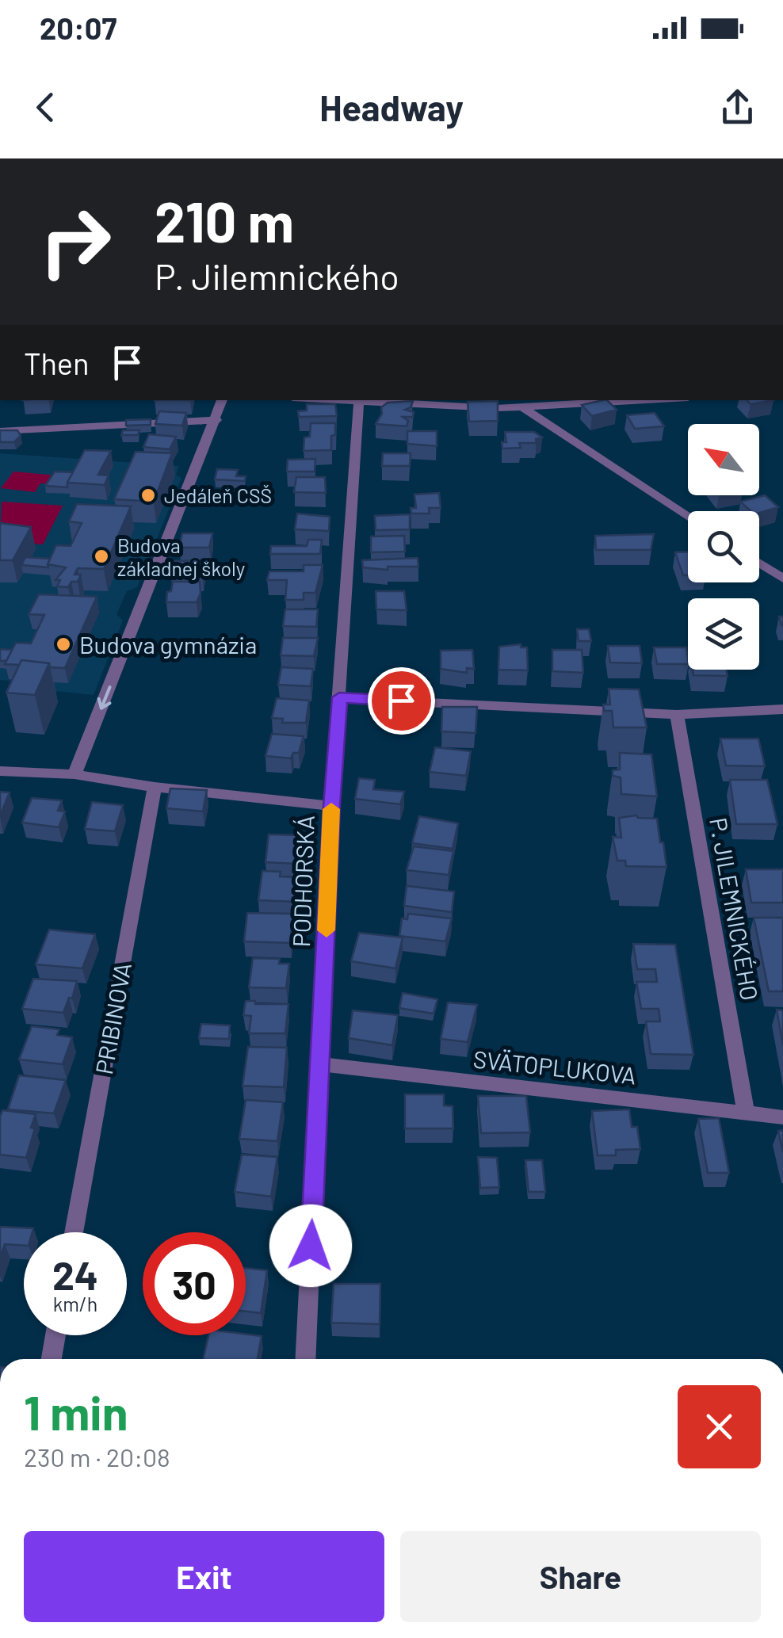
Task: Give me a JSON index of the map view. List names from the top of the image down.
{
  "streets": {
    "street": [
      "PODHORSKÁ",
      "P. JILEMNICKÉHO",
      "PRIBINOVA",
      "SVÄTOPLUKOVA"
    ]
  },
  "crossings": [
    ["PODHORSKÁ", "SVÄTOPLUKOVA"],
    ["P. JILEMNICKÉHO", "SVÄTOPLUKOVA"]
  ],
  "places": ["Jedáleň CSŠ", "Budova základnej školy", "Budova gymnázia"],
  "north": "top left",
  "page": {
    "status": "20:07",
    "header": "Headway",
    "turn": ["210 m", "P. Jilemnického"],
    "then": "Then",
    "speed": "24 km/h",
    "limit": "30",
    "heading": ["1 min", "230 m · 20:08"],
    "buttons": ["Exit", "Share"]
  }
}
